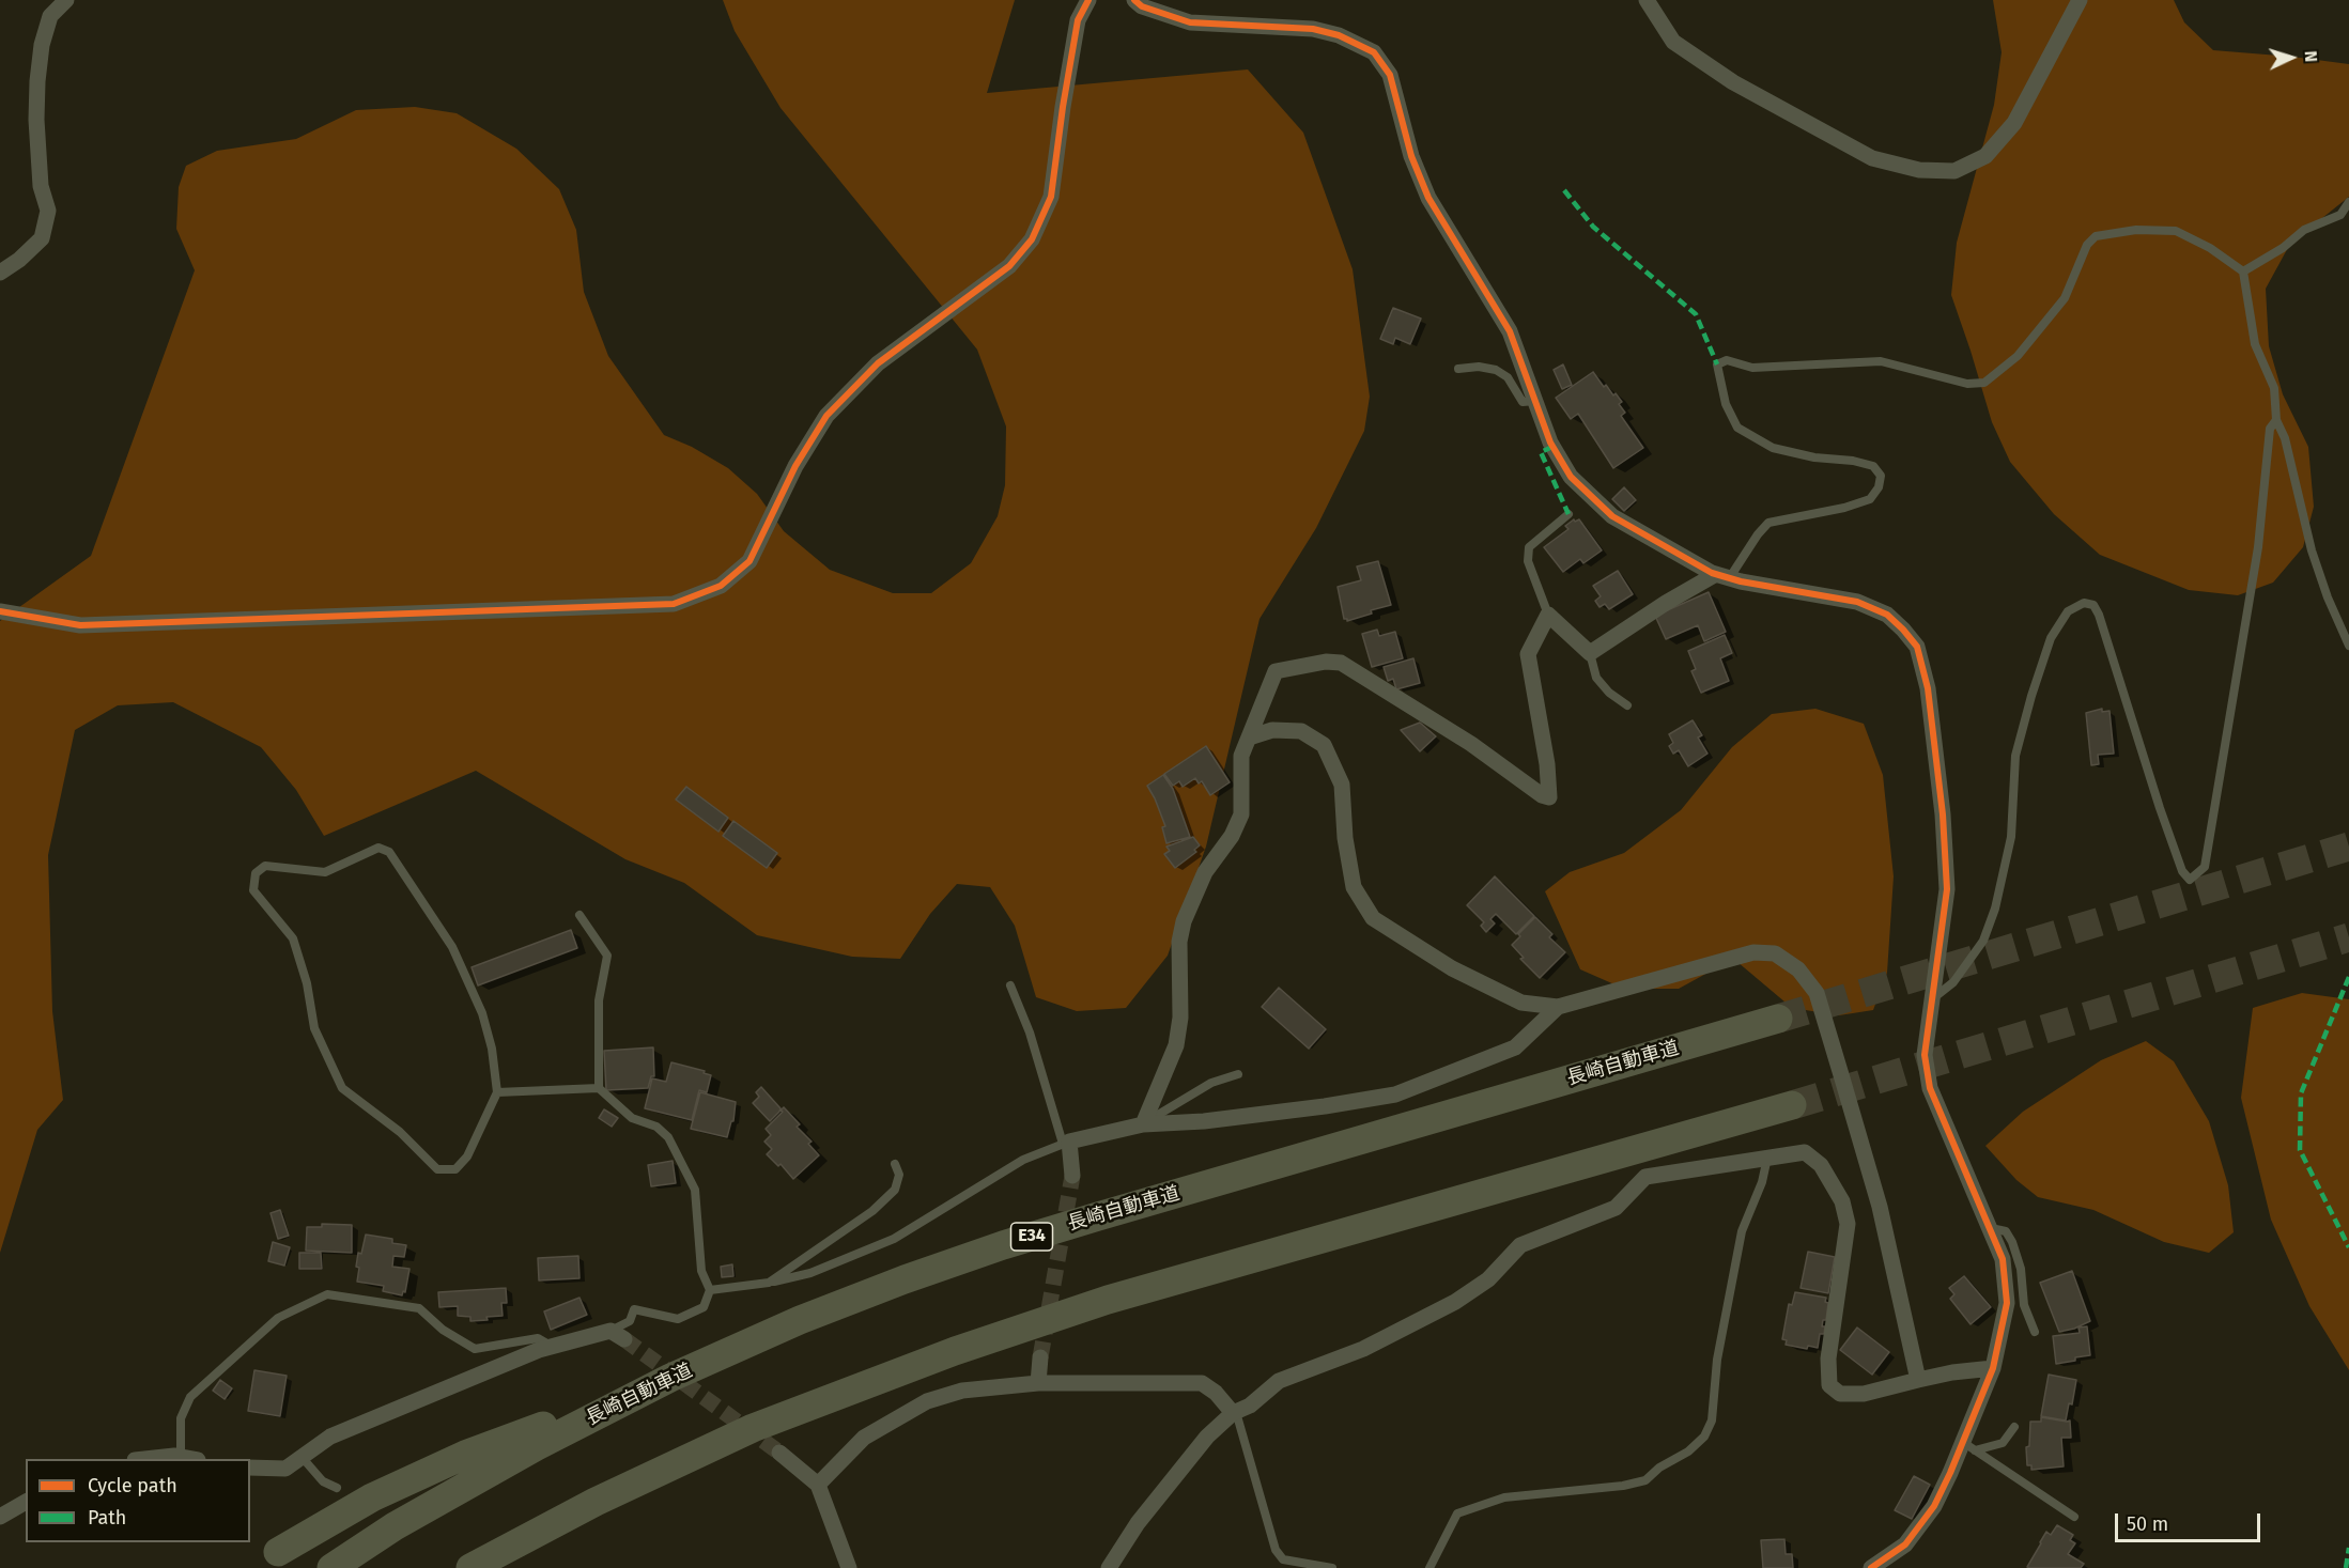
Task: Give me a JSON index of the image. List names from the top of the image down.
{
  "streets": {
    "highway": ["長崎自動車道", "E34"]
  },
  "legend": ["Cycle path", "Path"],
  "scale_bar": "50 m",
  "north": "right"
}
